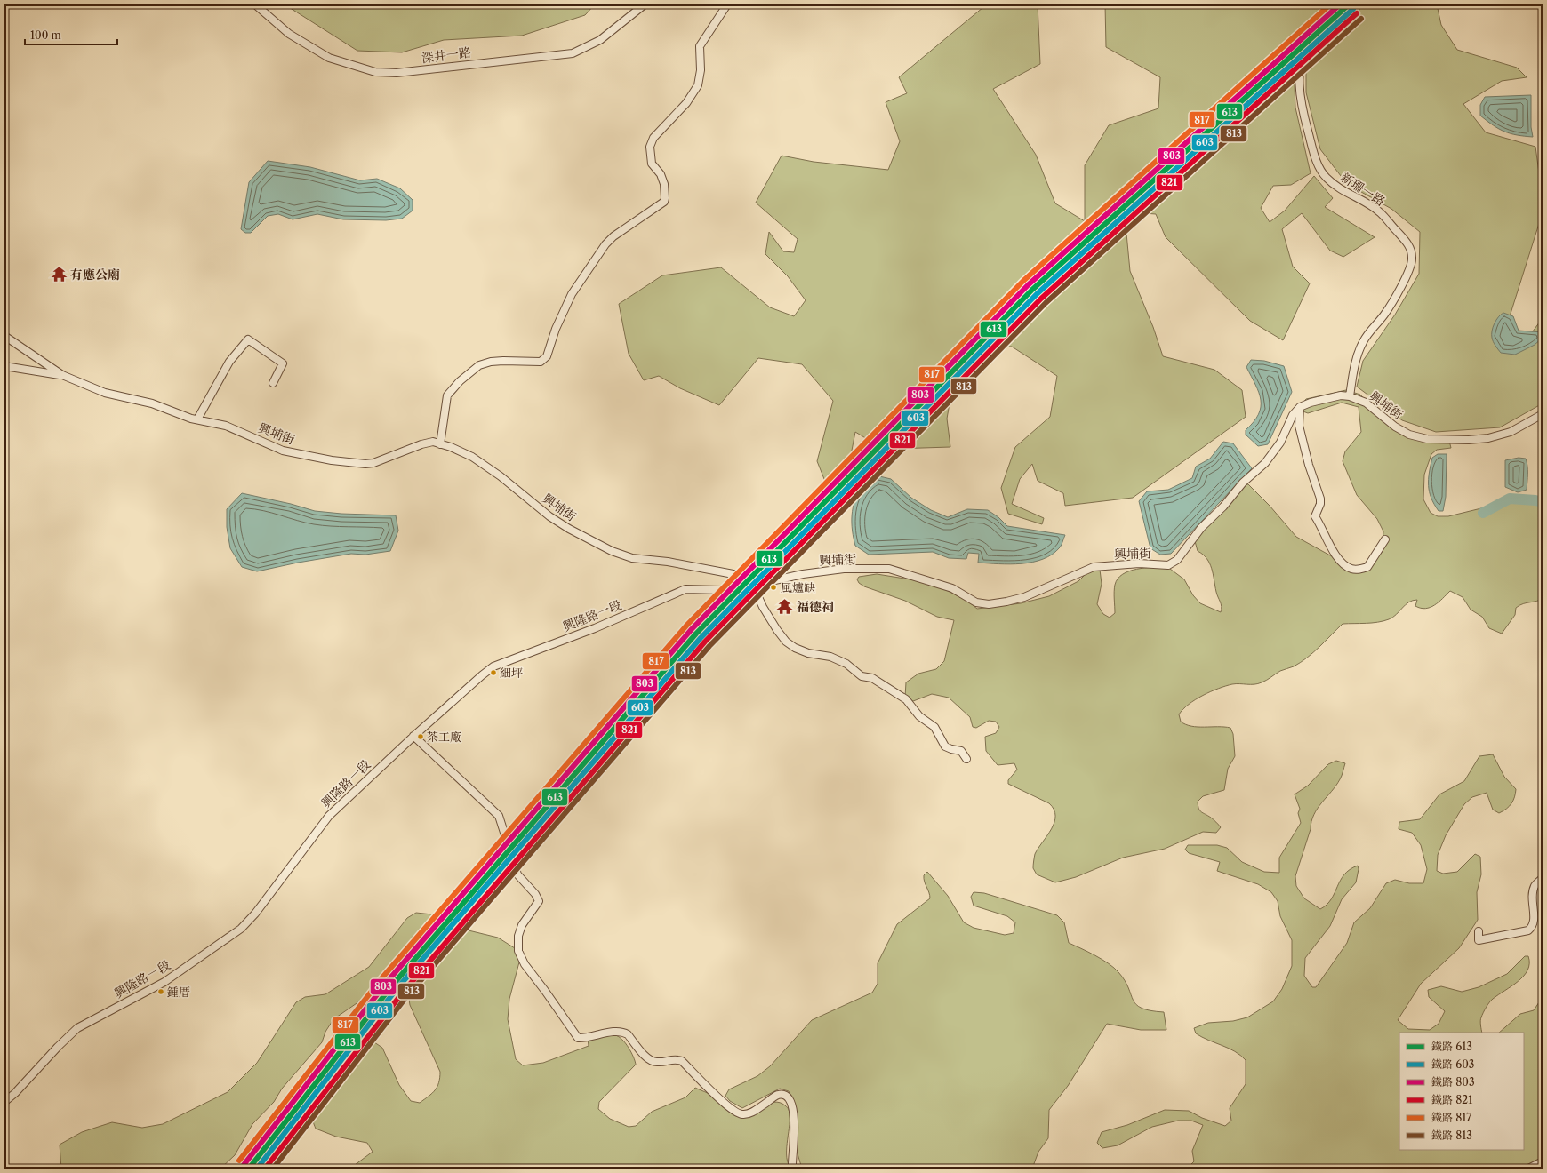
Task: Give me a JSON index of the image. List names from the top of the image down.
{
  "streets": {
    "street": [
      "深井一路",
      "新珊一路",
      "興埔街",
      "興隆路一段"
    ]
  },
  "crossings": [
    ["新珊一路", "興埔街"],
    ["興埔街", "興隆路一段"]
  ],
  "places": {
    "temple": ["有應公廟", "福德祠"],
    "other": [
      "風爐缺",
      "細坪",
      "茶工廠",
      "鍾厝"
    ]
  },
  "lines": [
    "rail line 613",
    "rail line 803",
    "rail line 817",
    "rail line 603",
    "rail line 821",
    "rail line 813"
  ],
  "legend": [
    "鐵路 613",
    "鐵路 603",
    "鐵路 803",
    "鐵路 821",
    "鐵路 817",
    "鐵路 813"
  ],
  "scale_bar": "100 m"
}
